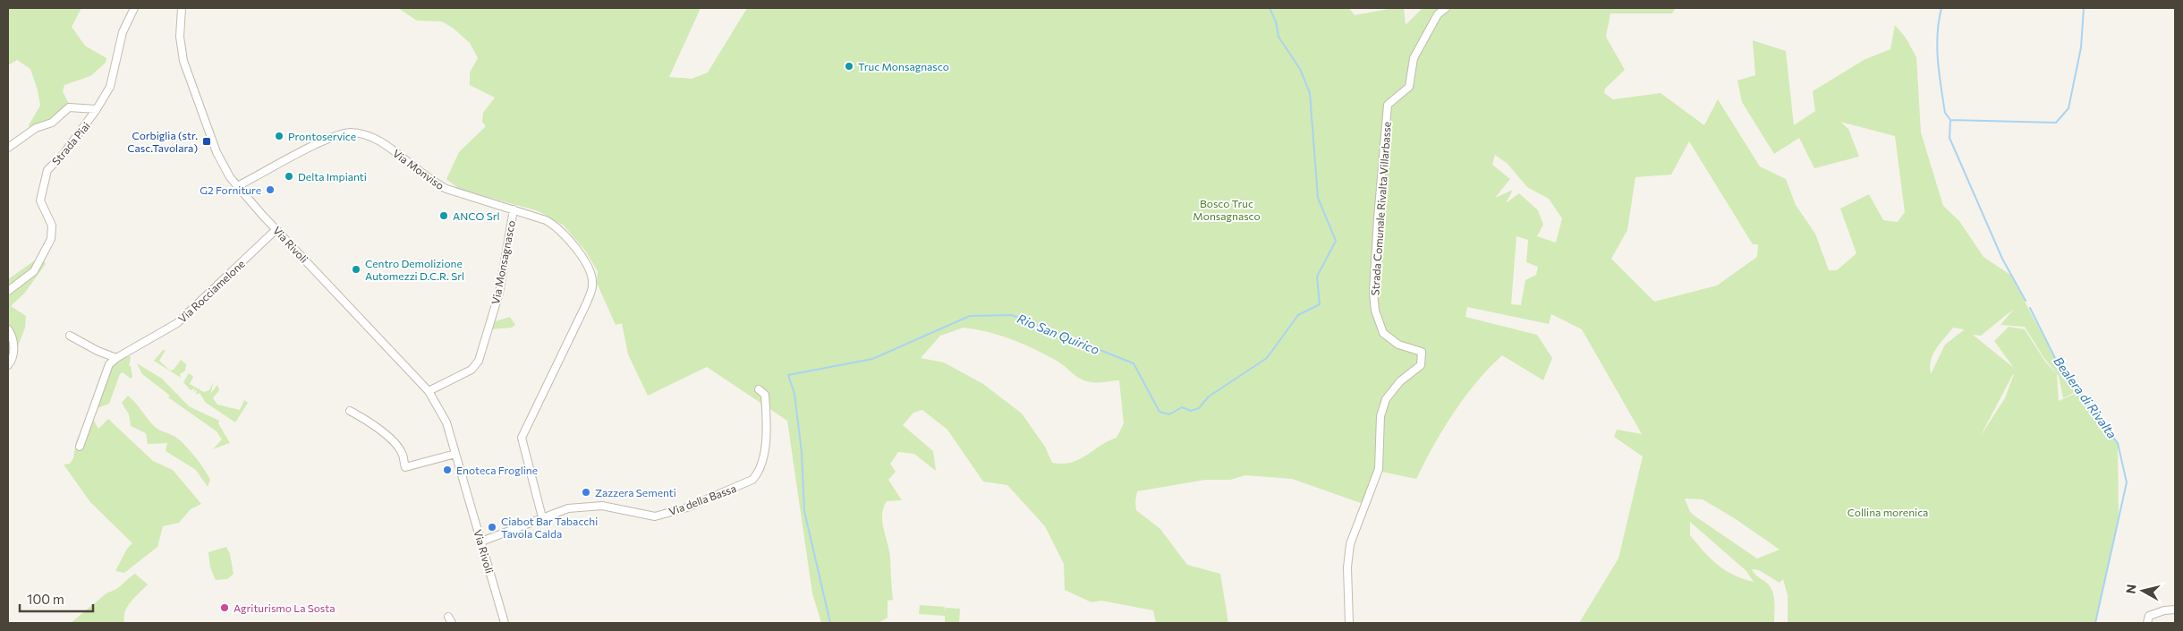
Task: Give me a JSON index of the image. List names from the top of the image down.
{
  "streets": {
    "street": [
      "Strada Piai",
      "Via Monviso",
      "Strada Comunale Rivalta Villarbasse",
      "Via Rivoli",
      "Via Monsagnasco",
      "Via Rocciamelone",
      "Via della Bassa"
    ]
  },
  "crossings": [
    ["Via Monviso", "Via Rivoli"],
    ["Via Monviso", "Via Monsagnasco"],
    ["Via Monviso", "Via della Bassa"],
    ["Via Rivoli", "Via Monsagnasco"],
    ["Via Rivoli", "Via Rocciamelone"],
    ["Via Rivoli", "Via della Bassa"]
  ],
  "water": ["Rio San Quirico", "Bealera di Rivalta"],
  "parks": ["Bosco Truc Monsagnasco", "Collina morenica"],
  "places": {
    "other": [
      "Truc Monsagnasco",
      "Prontoservice",
      "Delta Impianti",
      "G2 Forniture",
      "ANCO Srl",
      "Centro Demolizione Automezzi D.C.R. Srl",
      "Enoteca Frogline",
      "Zazzera Sementi",
      "Ciabot Bar Tabacchi Tavola Calda",
      "Agriturismo La Sosta"
    ],
    "transit": ["Corbiglia (str. Casc.Tavolara)"]
  },
  "scale_bar": "100 m",
  "north": "left"
}
